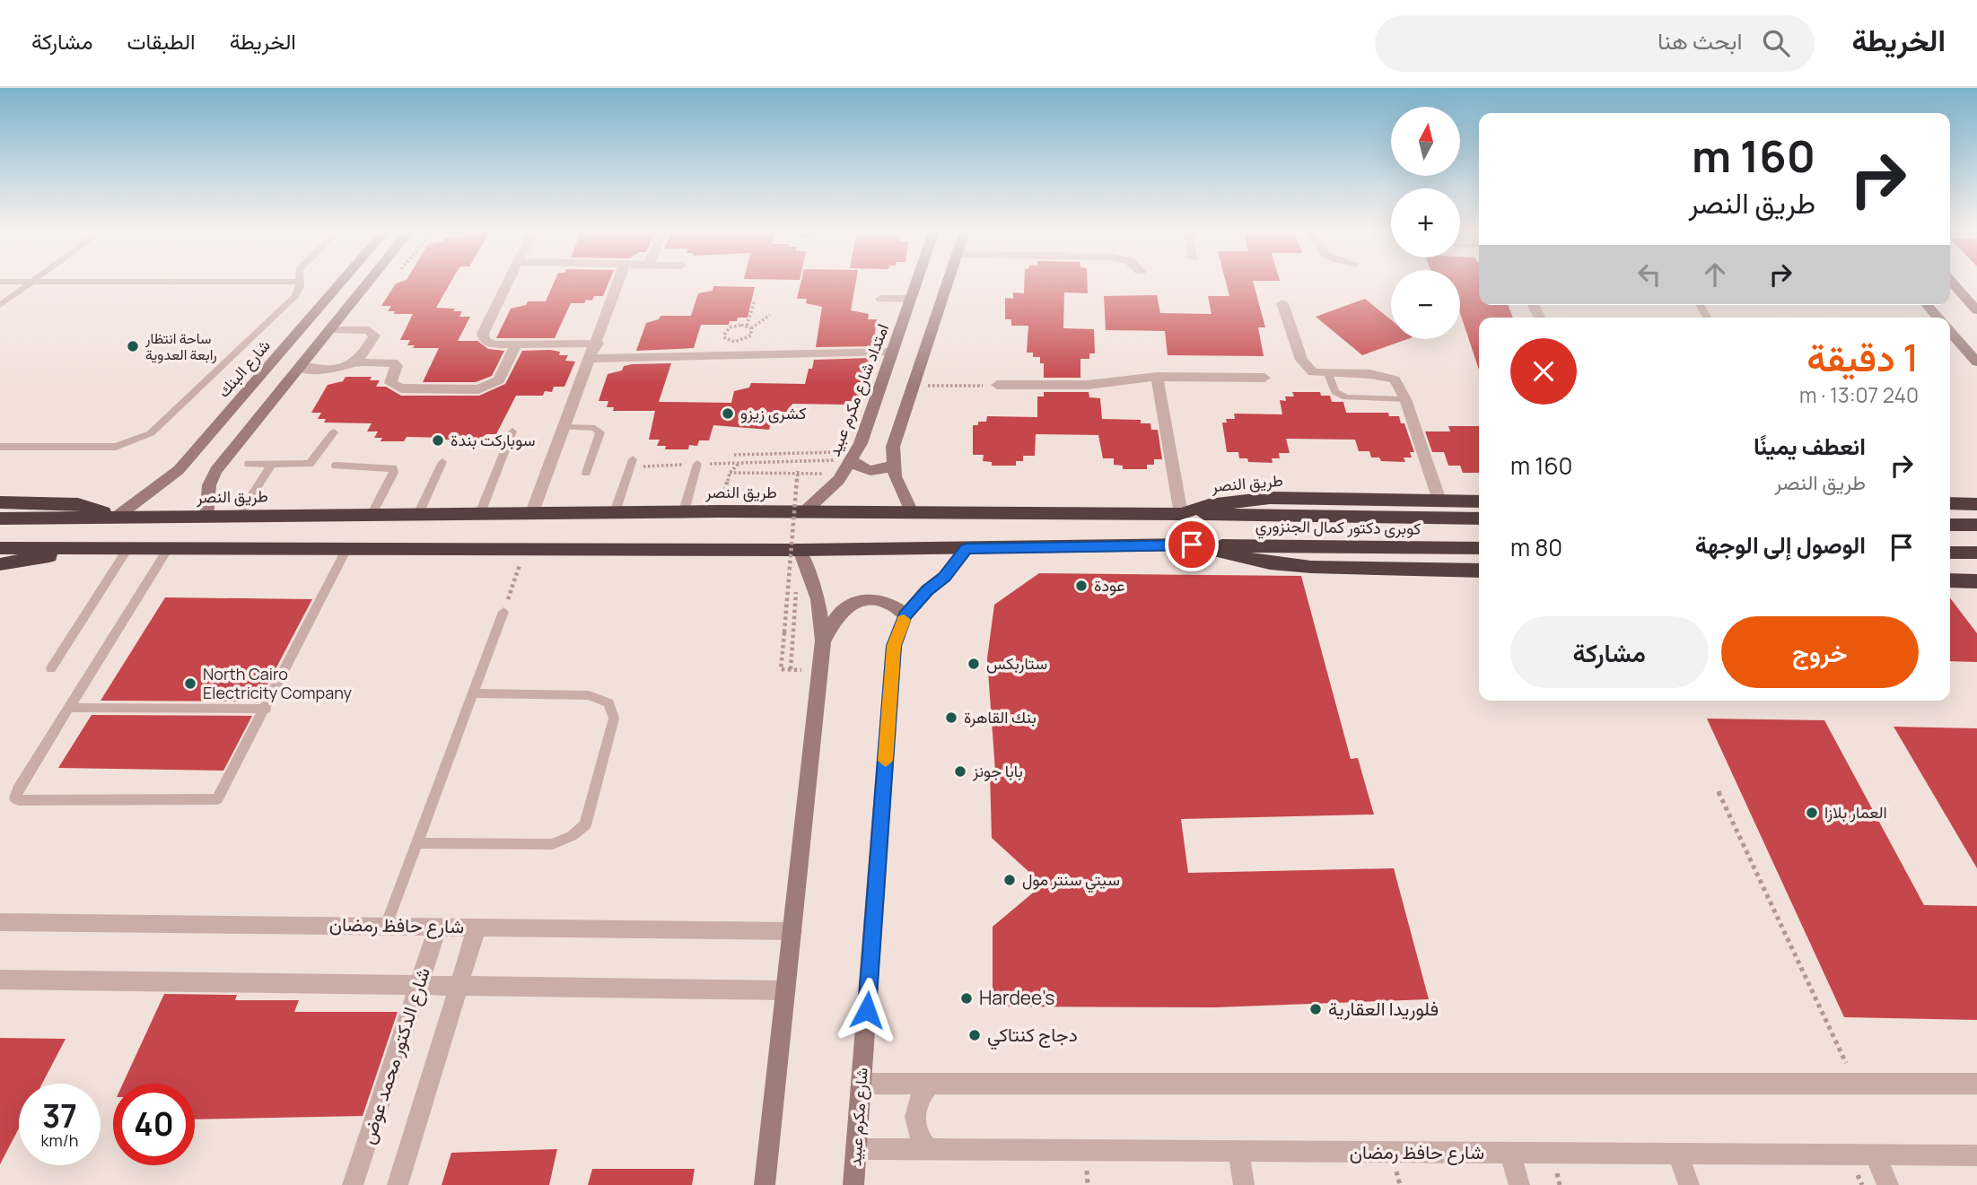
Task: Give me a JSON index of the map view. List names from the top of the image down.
{
  "streets": {
    "highway": ["طريق النصر", "كوبرى دكتور كمال الجنزوري"],
    "street": [
      "شارع البنك",
      "امتداد شارع مكرم عبيد",
      "شارع حافظ رمضان",
      "شارع الدكتور محمد عوض",
      "شارع مكرم عبيد"
    ]
  },
  "crossings": [
    ["شارع البنك", "طريق النصر"],
    ["امتداد شارع مكرم عبيد", "طريق النصر"],
    ["طريق النصر", "كوبرى دكتور كمال الجنزوري"],
    ["شارع حافظ رمضان", "شارع الدكتور محمد عوض"],
    ["شارع حافظ رمضان", "شارع مكرم عبيد"]
  ],
  "places": [
    "ساحة انتظار رابعة العدوية",
    "كشرى زيزو",
    "سوباركت بندة",
    "عودة",
    "ستاربكس",
    "North Cairo Electricity Company",
    "بنك القاهرة",
    "بابا جونز",
    "العمار بلازا",
    "سيتي سنتر مول",
    "Hardee's",
    "فلوريدا العقارية",
    "دجاج كنتاكي"
  ],
  "north": "top",
  "page": {
    "header": "الخريطة",
    "search": "ابحث هنا",
    "nav": ["الخريطة", "الطبقات", "مشاركة"],
    "map_buttons": ["+", "−"],
    "turn": ["160 m", "طريق النصر"],
    "heading": ["1 دقيقة", "240 m · 13:07"],
    "list": [
      {
        "name": "انعطف يمينًا",
        "note": "طريق النصر",
        "value": "160 m"
      },
      {
        "name": "الوصول إلى الوجهة",
        "value": "80 m"
      }
    ],
    "buttons": ["خروج", "مشاركة"],
    "speed": "37 km/h",
    "limit": "40"
  }
}
